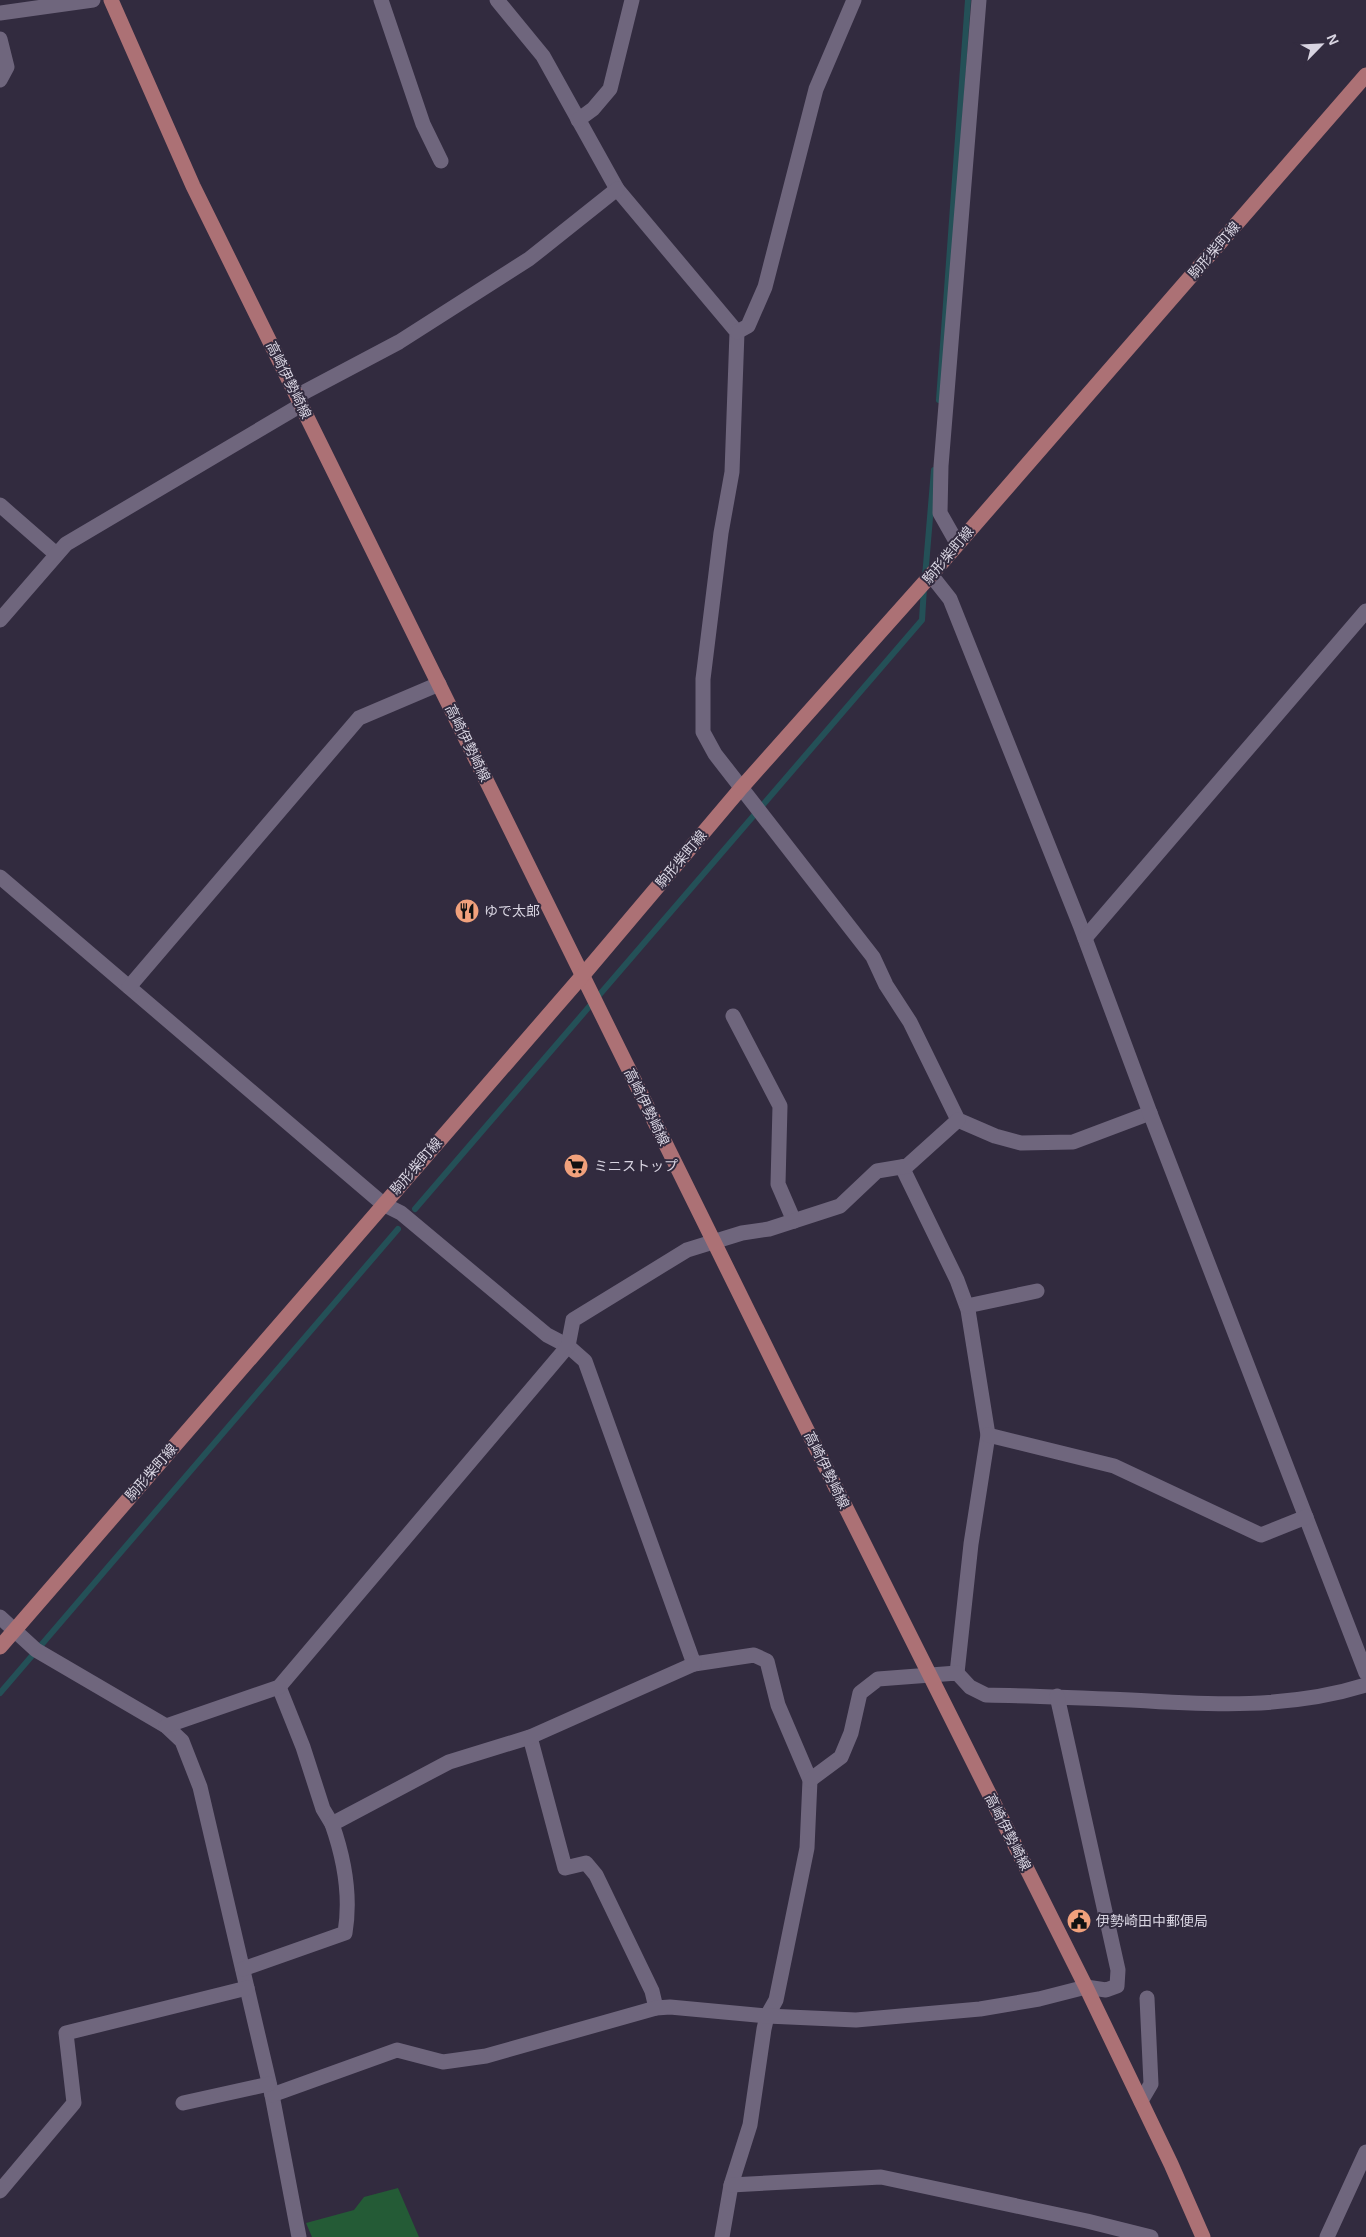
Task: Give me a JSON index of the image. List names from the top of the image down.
{
  "streets": {
    "main road": ["駒形柴町線", "高崎伊勢崎線"]
  },
  "crossings": [
    ["駒形柴町線", "高崎伊勢崎線"]
  ],
  "places": {
    "restaurant": ["ゆで太郎"],
    "supermarket": ["ミニストップ"],
    "public building": ["伊勢崎田中郵便局"]
  },
  "north": "top right"
}
